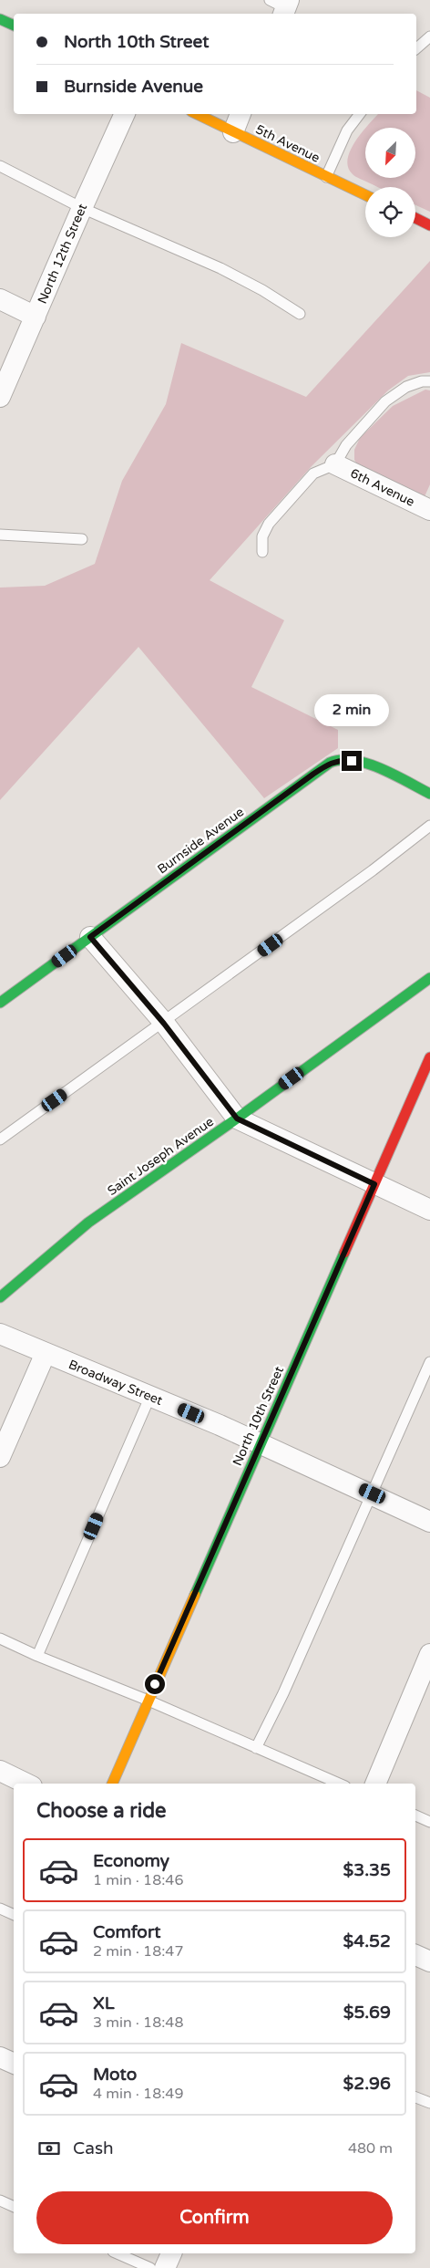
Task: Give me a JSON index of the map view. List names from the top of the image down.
{
  "streets": {
    "street": [
      "5th Avenue",
      "North 12th Street",
      "6th Avenue",
      "Burnside Avenue",
      "Saint Joseph Avenue",
      "Broadway Street",
      "North 10th Street"
    ]
  },
  "crossings": [
    ["Broadway Street", "North 10th Street"]
  ],
  "north": "bottom left",
  "page": {
    "banner": ["North 10th Street", "Burnside Avenue"],
    "bubble": "2 min",
    "heading": "Choose a ride",
    "list": [
      {
        "name": "Economy",
        "note": "1 min · 18:46",
        "value": "$3.35"
      },
      {
        "name": "Comfort",
        "note": "2 min · 18:47",
        "value": "$4.52"
      },
      {
        "name": "XL",
        "note": "3 min · 18:48",
        "value": "$5.69"
      },
      {
        "name": "Moto",
        "note": "4 min · 18:49",
        "value": "$2.96"
      }
    ],
    "pay": ["Cash", "480 m"],
    "buttons": "Confirm"
  }
}
